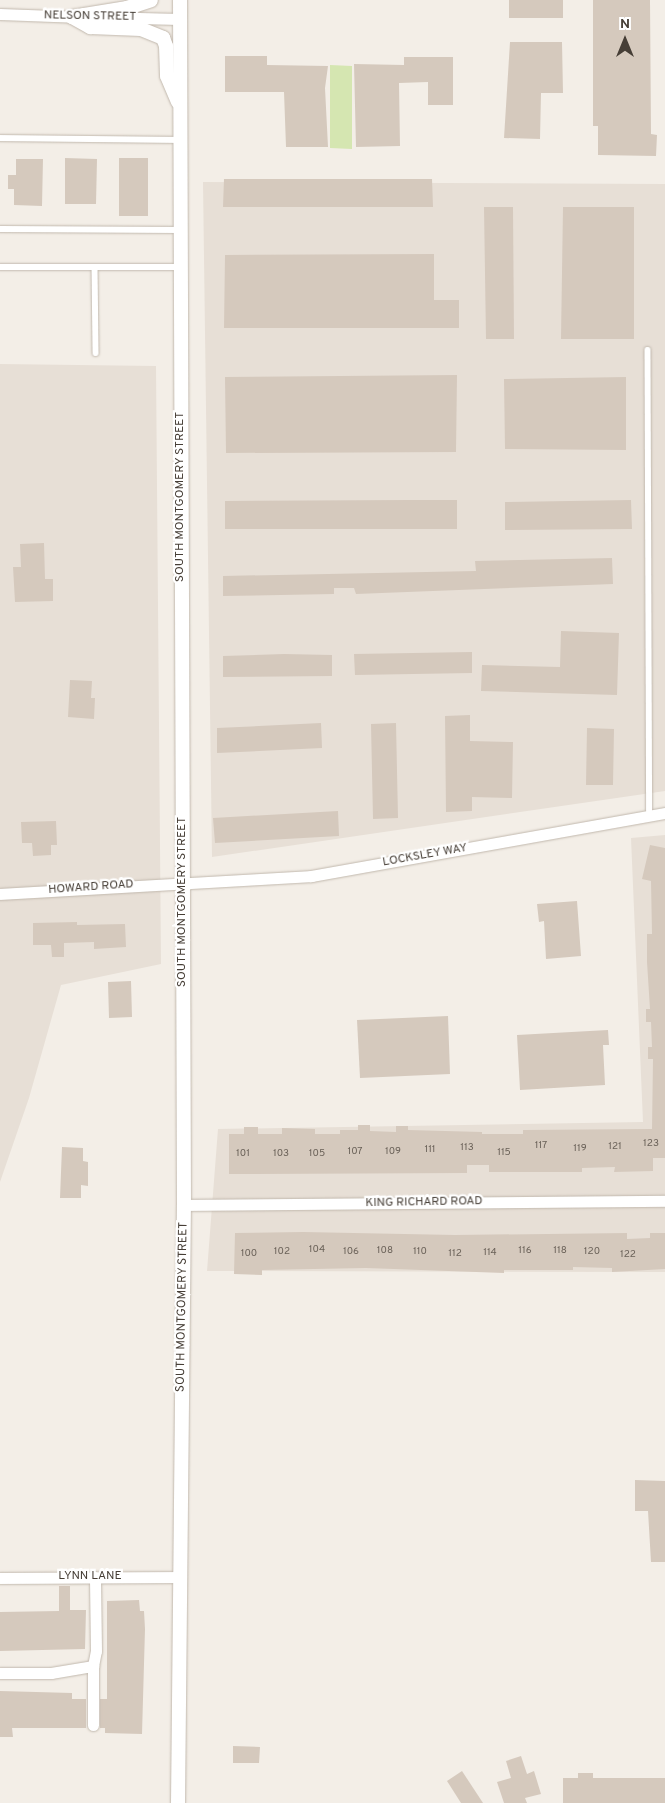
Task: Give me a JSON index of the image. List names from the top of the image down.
{
  "streets": {
    "street": [
      "NELSON STREET",
      "SOUTH MONTGOMERY STREET",
      "LOCKSLEY WAY",
      "HOWARD ROAD",
      "KING RICHARD ROAD",
      "LYNN LANE"
    ]
  },
  "crossings": [
    ["NELSON STREET", "SOUTH MONTGOMERY STREET"],
    ["SOUTH MONTGOMERY STREET", "LOCKSLEY WAY"],
    ["SOUTH MONTGOMERY STREET", "HOWARD ROAD"],
    ["SOUTH MONTGOMERY STREET", "KING RICHARD ROAD"],
    ["SOUTH MONTGOMERY STREET", "LYNN LANE"],
    ["LOCKSLEY WAY", "HOWARD ROAD"]
  ],
  "house_numbers": [
    "123",
    "117",
    "121",
    "113",
    "119",
    "111",
    "107",
    "109",
    "115",
    "101",
    "103",
    "105",
    "104",
    "108",
    "116",
    "118",
    "102",
    "106",
    "110",
    "120",
    "114",
    "100",
    "112",
    "122"
  ],
  "north": "top"
}
